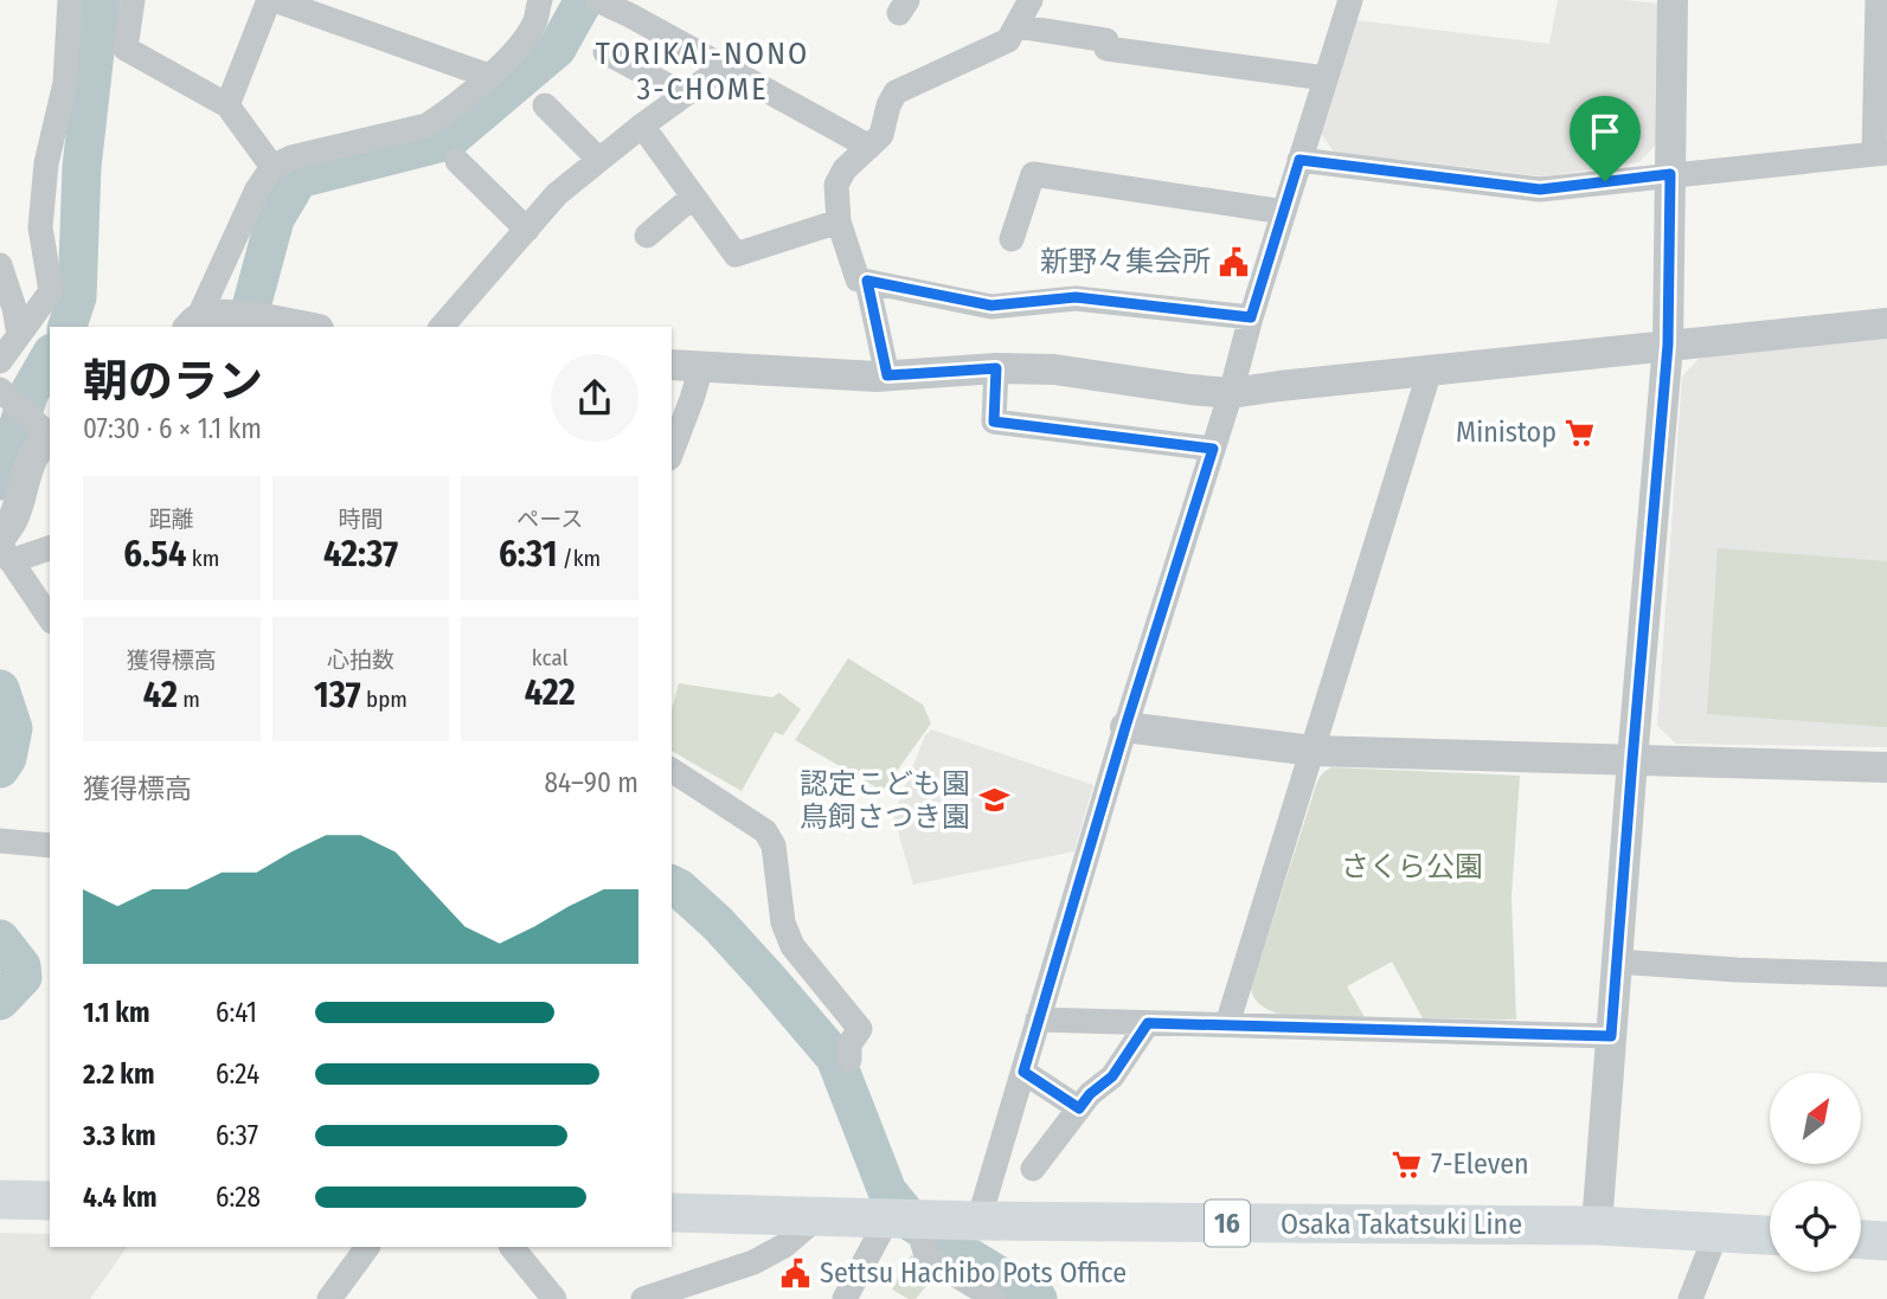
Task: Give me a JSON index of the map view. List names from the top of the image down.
{
  "streets": {
    "main road": ["16", "Osaka Takatsuki Line"]
  },
  "districts": ["TORIKAI-NONO 3-CHOME"],
  "parks": ["さくら公園"],
  "places": {
    "public building": ["新野々集会所", "Settsu Hachibo Pots Office"],
    "supermarket": ["Ministop", "7-Eleven"],
    "school or university": ["認定こども園 鳥飼さつき園"]
  },
  "north": "top right",
  "page": {
    "heading": ["朝のラン", "07:30 · 6 × 1.1 km"],
    "stats": [
      ["距離", "6.54 km"],
      ["時間", "42:37"],
      ["ペース", "6:31 /km"],
      ["獲得標高", "42 m"],
      ["心拍数", "137 bpm"],
      ["kcal", "422"]
    ],
    "chart": ["獲得標高", "84–90 m"],
    "list": [
      {
        "name": "1.1 km",
        "note": "6:41"
      },
      {
        "name": "2.2 km",
        "note": "6:24"
      },
      {
        "name": "3.3 km",
        "note": "6:37"
      },
      {
        "name": "4.4 km",
        "note": "6:28"
      }
    ]
  }
}
